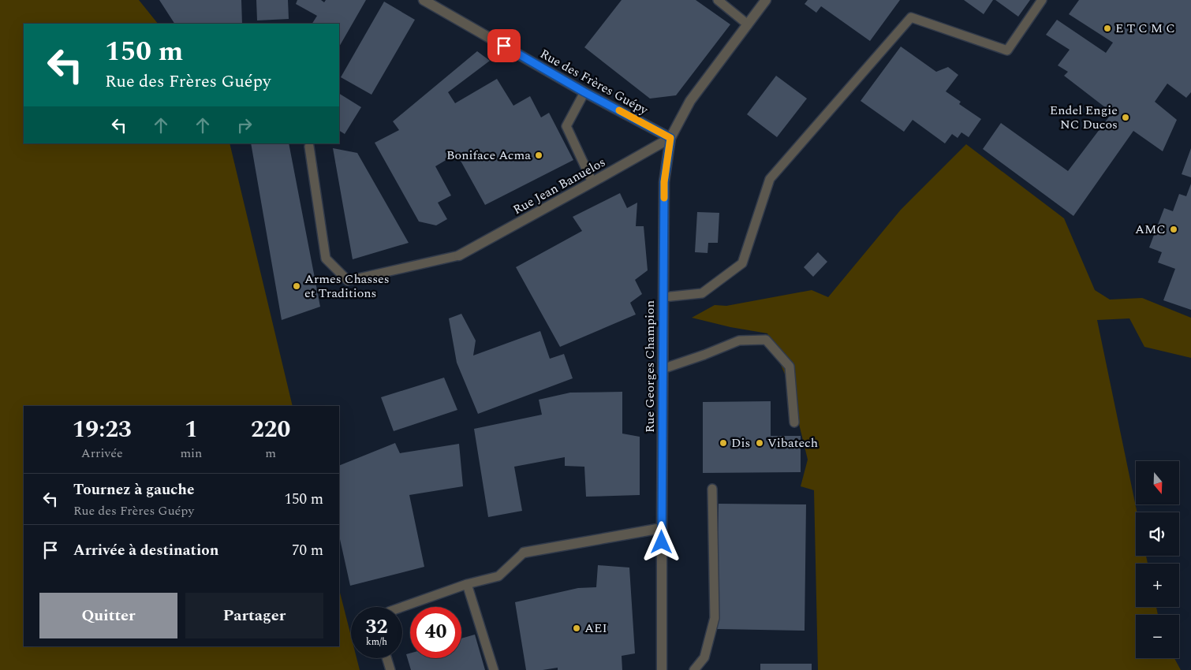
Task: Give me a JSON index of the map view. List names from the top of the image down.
{
  "streets": {
    "street": ["Rue des Frères Guépy", "Rue Jean Banuelos", "Rue Georges Champion"]
  },
  "crossings": [
    ["Rue des Frères Guépy", "Rue Jean Banuelos"],
    ["Rue des Frères Guépy", "Rue Georges Champion"],
    ["Rue Jean Banuelos", "Rue Georges Champion"]
  ],
  "places": [
    "E T C M C",
    "Endel Engie NC Ducos",
    "Boniface Acma",
    "AMC",
    "Armes Chasses et Traditions",
    "Dis",
    "Vibatech",
    "AEI"
  ],
  "north": "bottom",
  "page": {
    "turn": ["150 m", "Rue des Frères Guépy"],
    "eta": [
      "19:23",
      "Arrivée",
      "1",
      "min",
      "220",
      "m"
    ],
    "map_buttons": ["+", "−"],
    "list": [
      {
        "name": "Tournez à gauche",
        "note": "Rue des Frères Guépy",
        "value": "150 m"
      },
      {
        "name": "Arrivée à destination",
        "value": "70 m"
      }
    ],
    "buttons": ["Quitter", "Partager"],
    "speed": "32 km/h",
    "limit": "40"
  }
}
